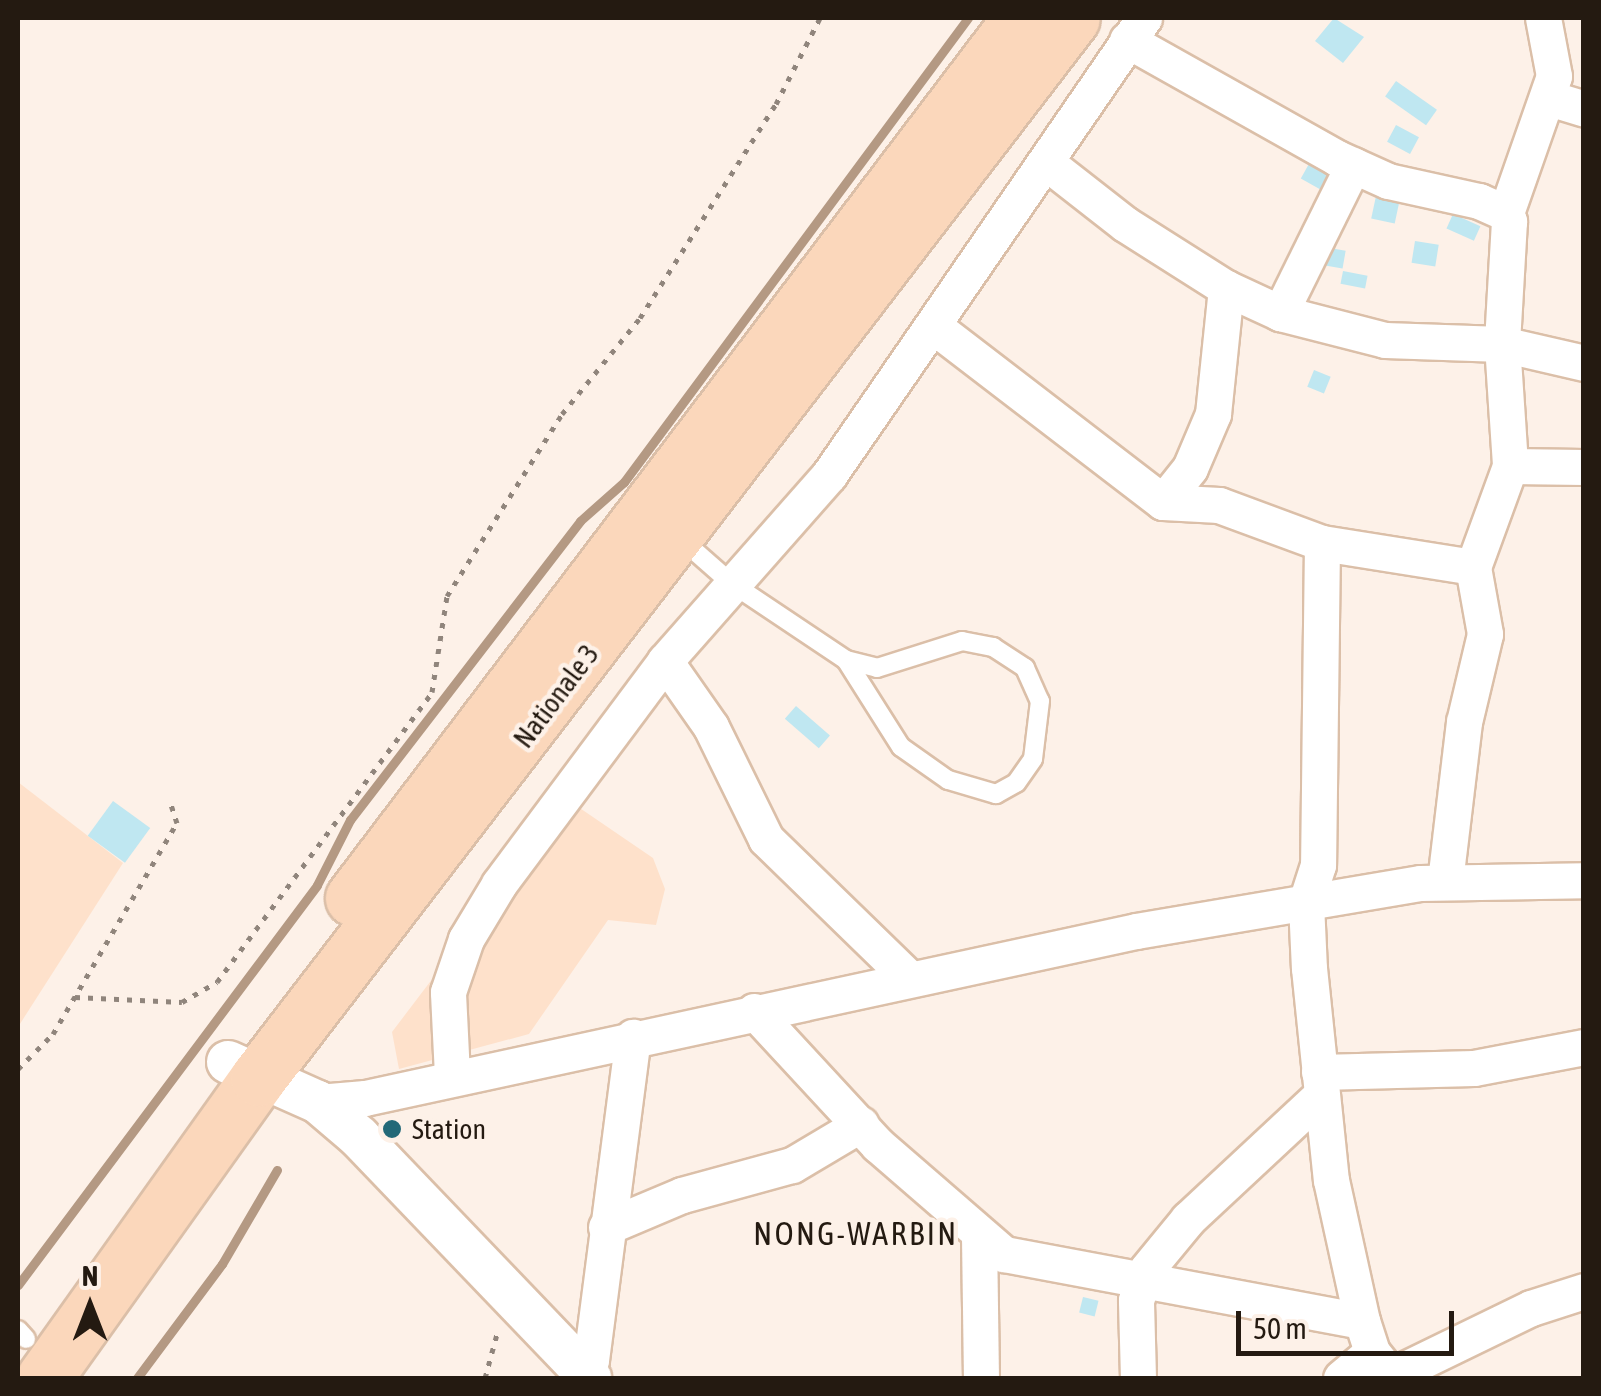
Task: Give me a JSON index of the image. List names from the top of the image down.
{
  "streets": {
    "main road": ["Nationale 3"]
  },
  "districts": ["NONG-WARBIN"],
  "places": ["Station"],
  "scale_bar": "50 m",
  "north": "top"
}
